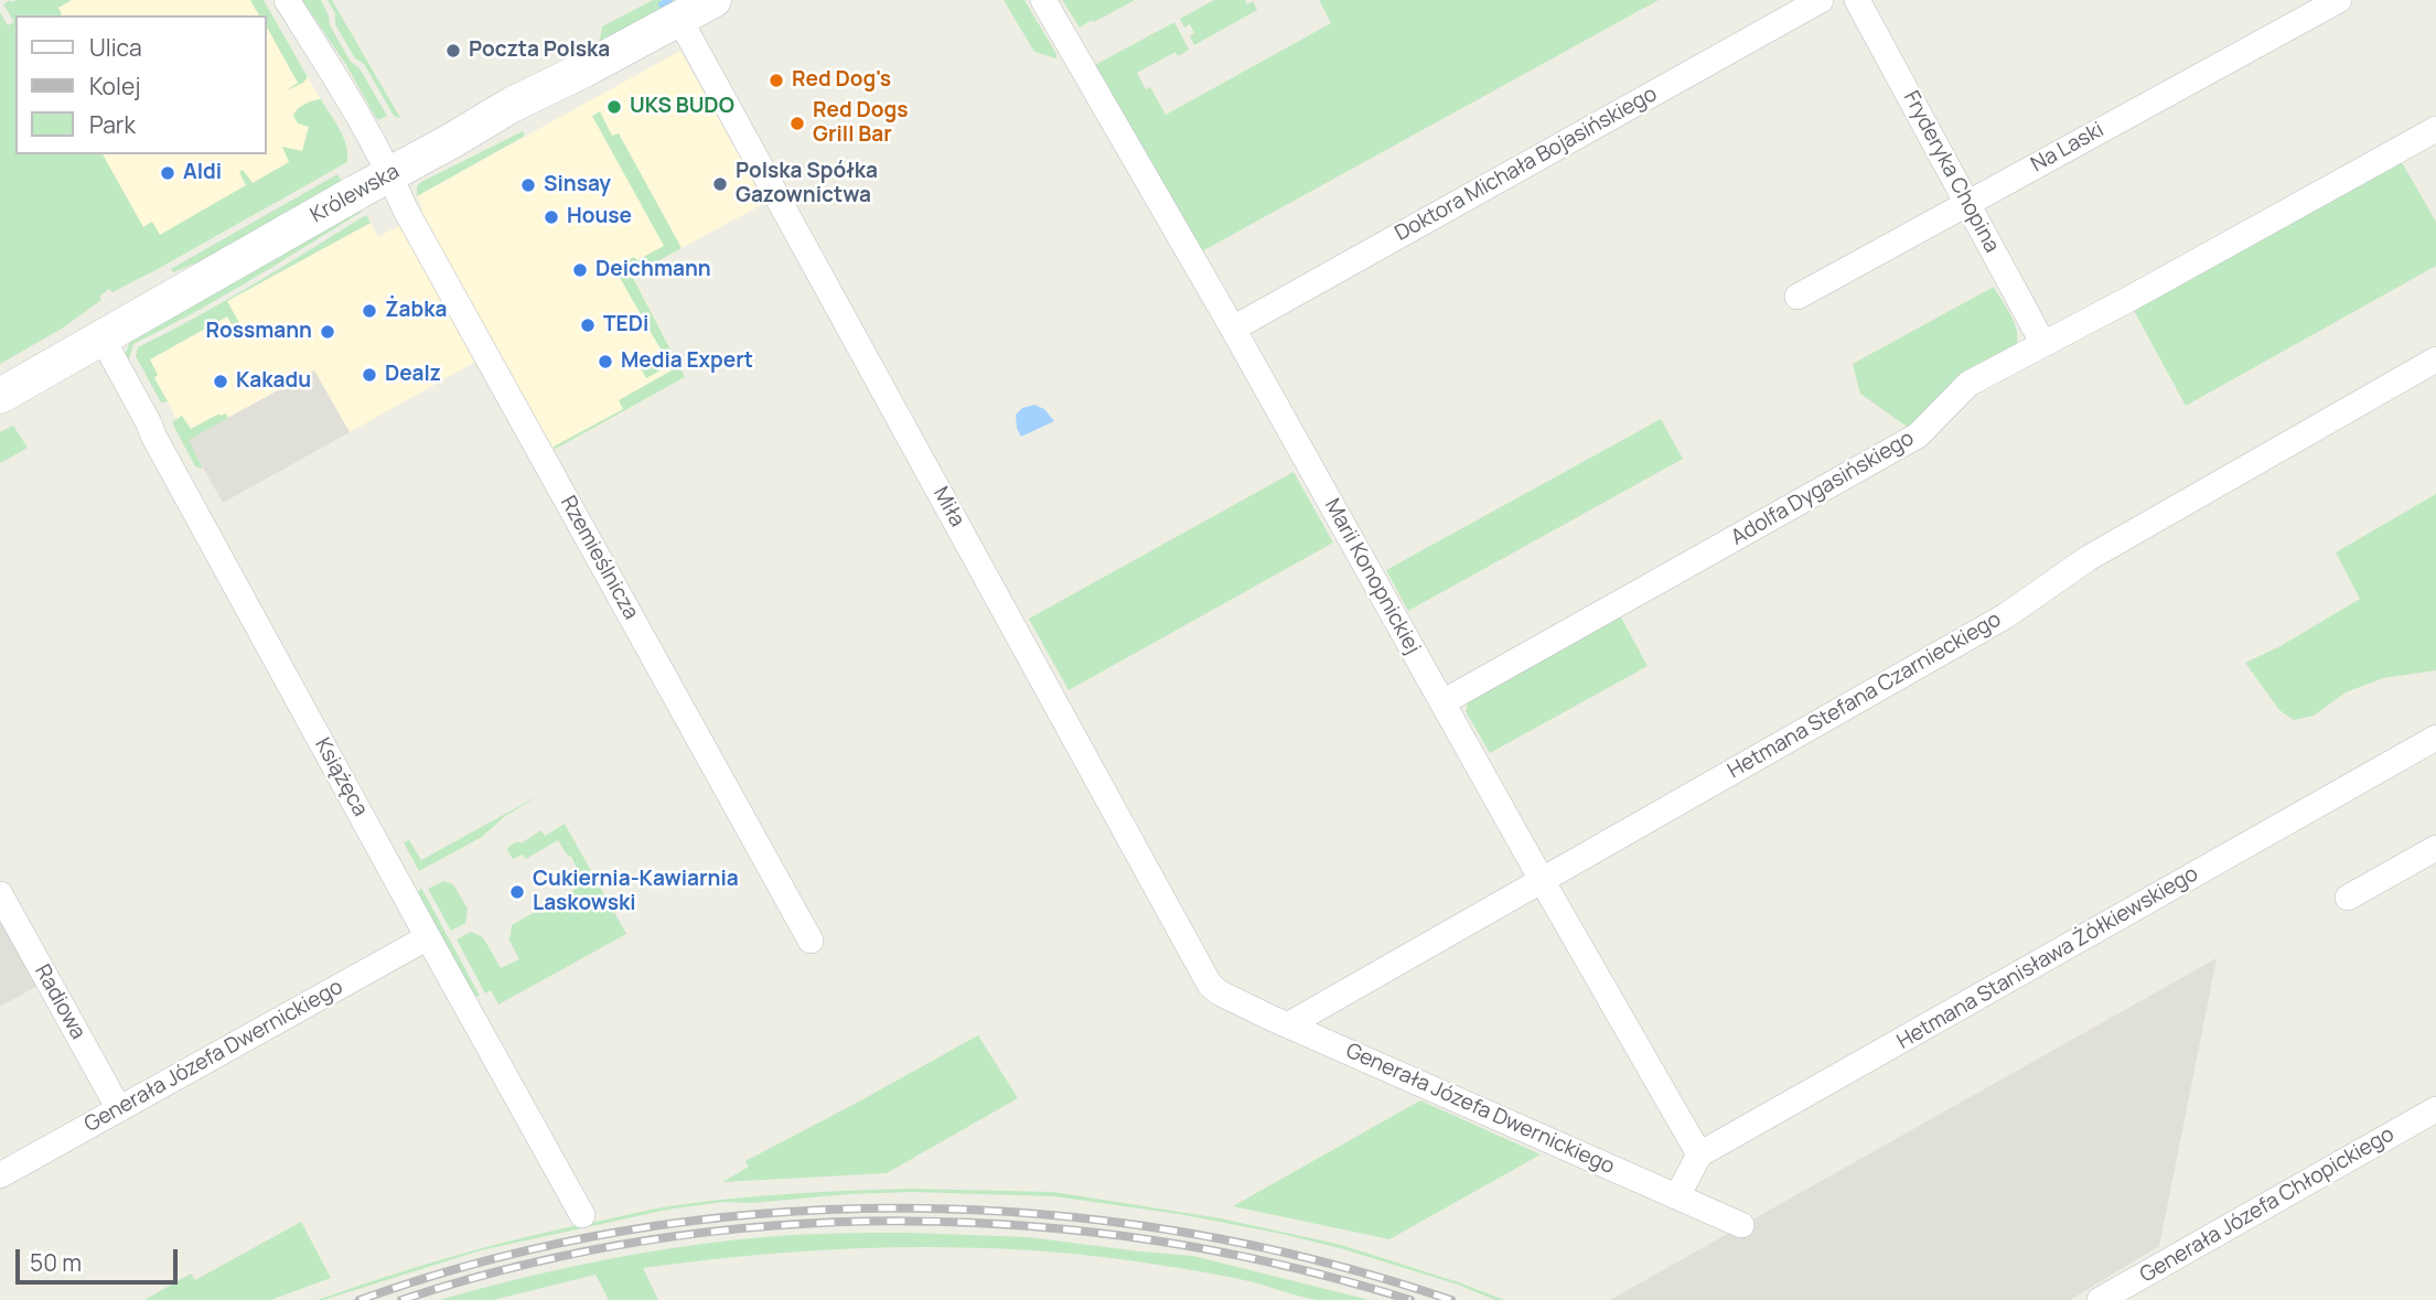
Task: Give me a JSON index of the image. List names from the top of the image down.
{
  "streets": {
    "main road": ["Królewska"],
    "street": [
      "Na Laski",
      "Doktora Michała Bojasińskiego",
      "Fryderyka Chopina",
      "Adolfa Dygasińskiego",
      "Miła",
      "Rzemieślnicza",
      "Marii Konopnickiej",
      "Hetmana Stefana Czarnieckiego",
      "Książęca",
      "Hetmana Stanisława Żółkiewskiego",
      "Radiowa",
      "Generała Józefa Dwernickiego",
      "Generała Józefa Chłopickiego"
    ]
  },
  "crossings": [
    ["Na Laski", "Fryderyka Chopina"],
    ["Doktora Michała Bojasińskiego", "Marii Konopnickiej"],
    ["Fryderyka Chopina", "Adolfa Dygasińskiego"],
    ["Królewska", "Miła"],
    ["Królewska", "Rzemieślnicza"],
    ["Królewska", "Książęca"],
    ["Adolfa Dygasińskiego", "Marii Konopnickiej"],
    ["Miła", "Generała Józefa Dwernickiego"],
    ["Marii Konopnickiej", "Hetmana Stefana Czarnieckiego"],
    ["Marii Konopnickiej", "Hetmana Stanisława Żółkiewskiego"],
    ["Hetmana Stefana Czarnieckiego", "Generała Józefa Dwernickiego"],
    ["Książęca", "Generała Józefa Dwernickiego"],
    ["Radiowa", "Generała Józefa Dwernickiego"]
  ],
  "places": [
    "Poczta Polska",
    "Red Dog's",
    "UKS BUDO",
    "Red Dogs Grill Bar",
    "Aldi",
    "Polska Spółka Gazownictwa",
    "Sinsay",
    "House",
    "Deichmann",
    "Żabka",
    "TEDi",
    "Rossmann",
    "Media Expert",
    "Dealz",
    "Kakadu",
    "Cukiernia-Kawiarnia Laskowski"
  ],
  "legend": ["Ulica", "Kolej", "Park"],
  "scale_bar": "50 m"
}
